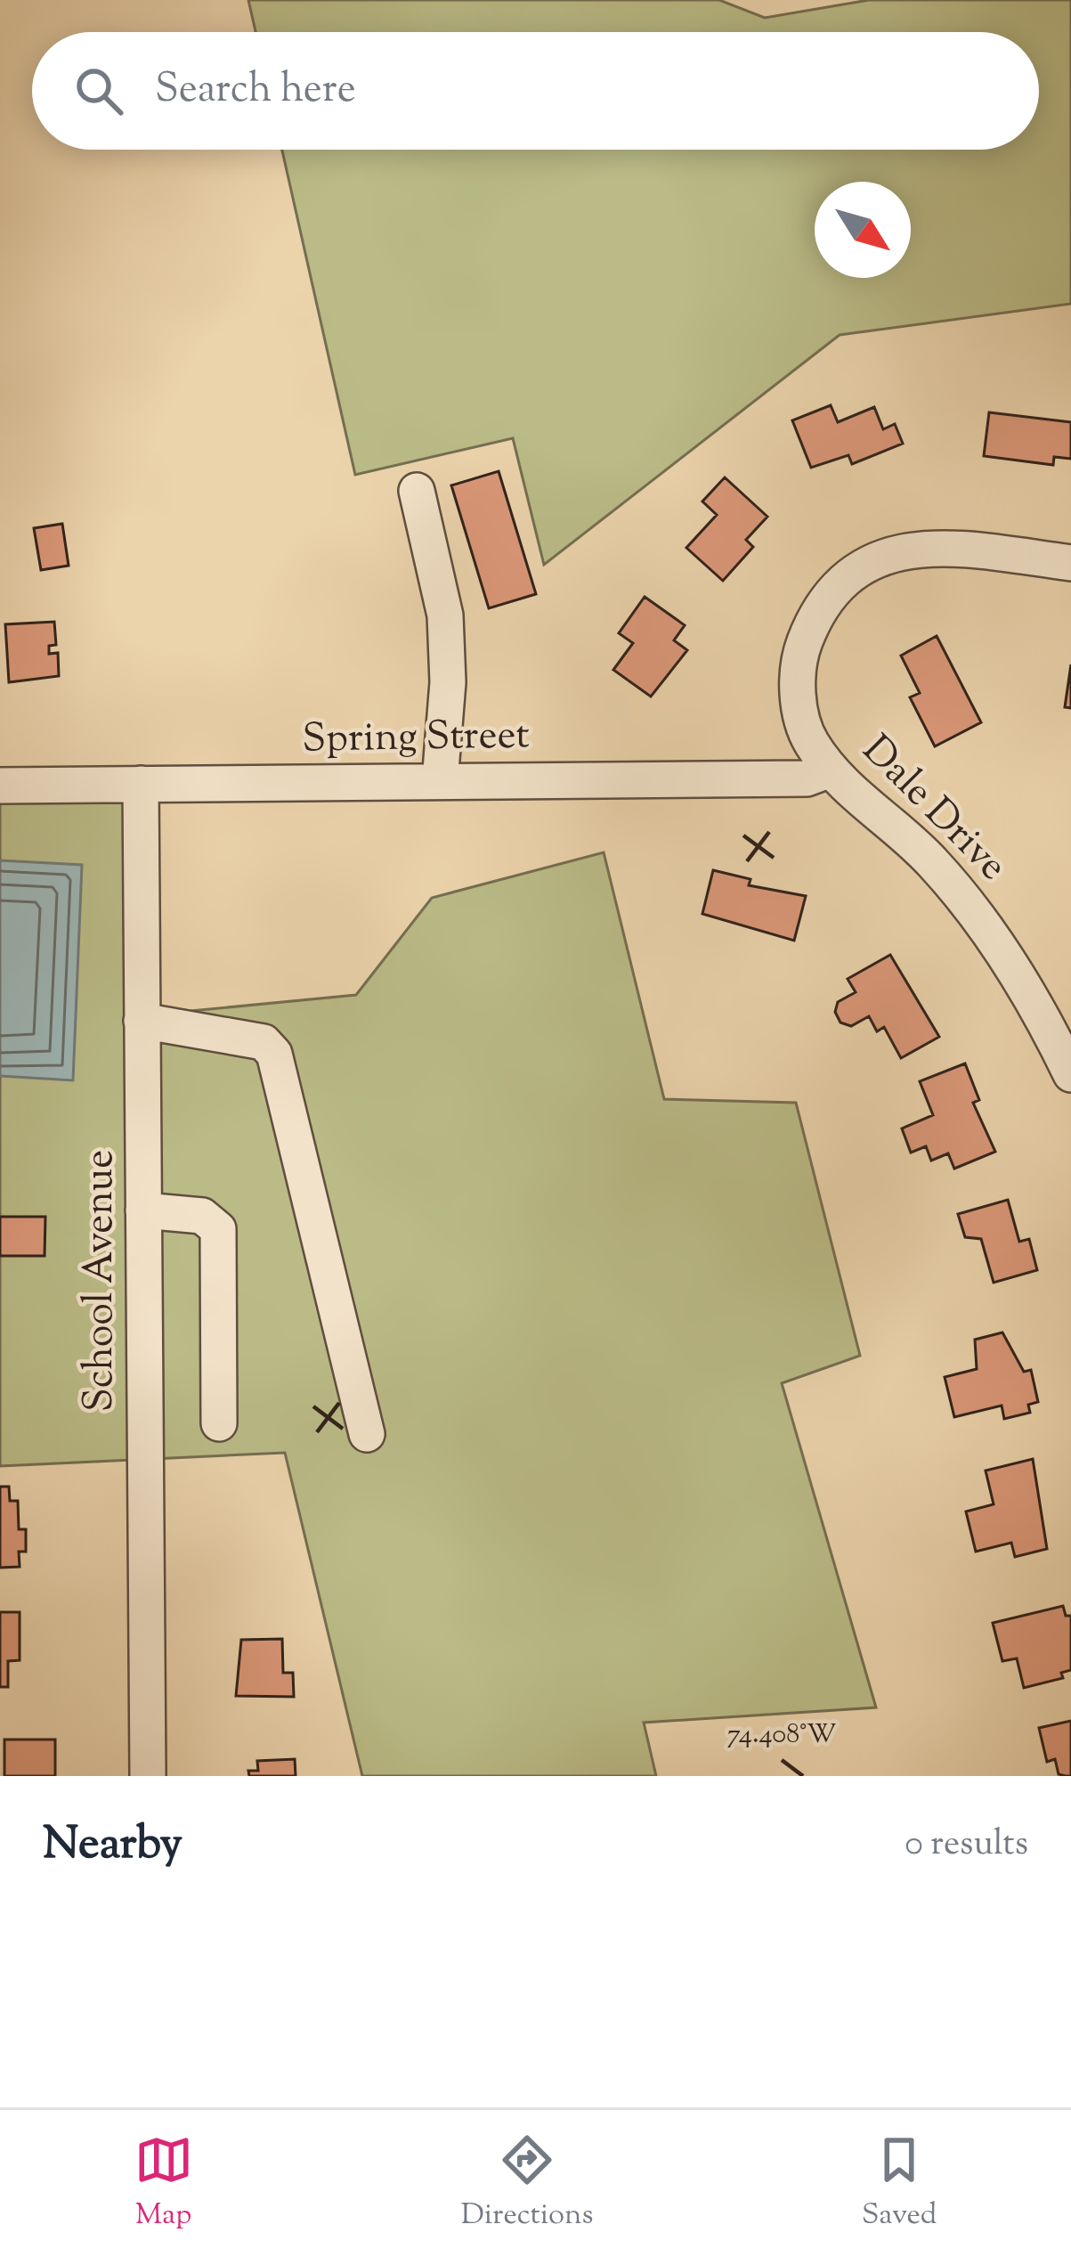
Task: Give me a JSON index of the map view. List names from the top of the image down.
{
  "streets": {
    "street": ["Spring Street", "Dale Drive", "School Avenue"]
  },
  "crossings": [
    ["Spring Street", "Dale Drive"],
    ["Spring Street", "School Avenue"]
  ],
  "north": "bottom right",
  "page": {
    "search": "Search here",
    "heading": ["Nearby", "0 results"],
    "nav": ["Map", "Directions", "Saved"]
  },
  "coordinates": ["74.408°W"]
}
